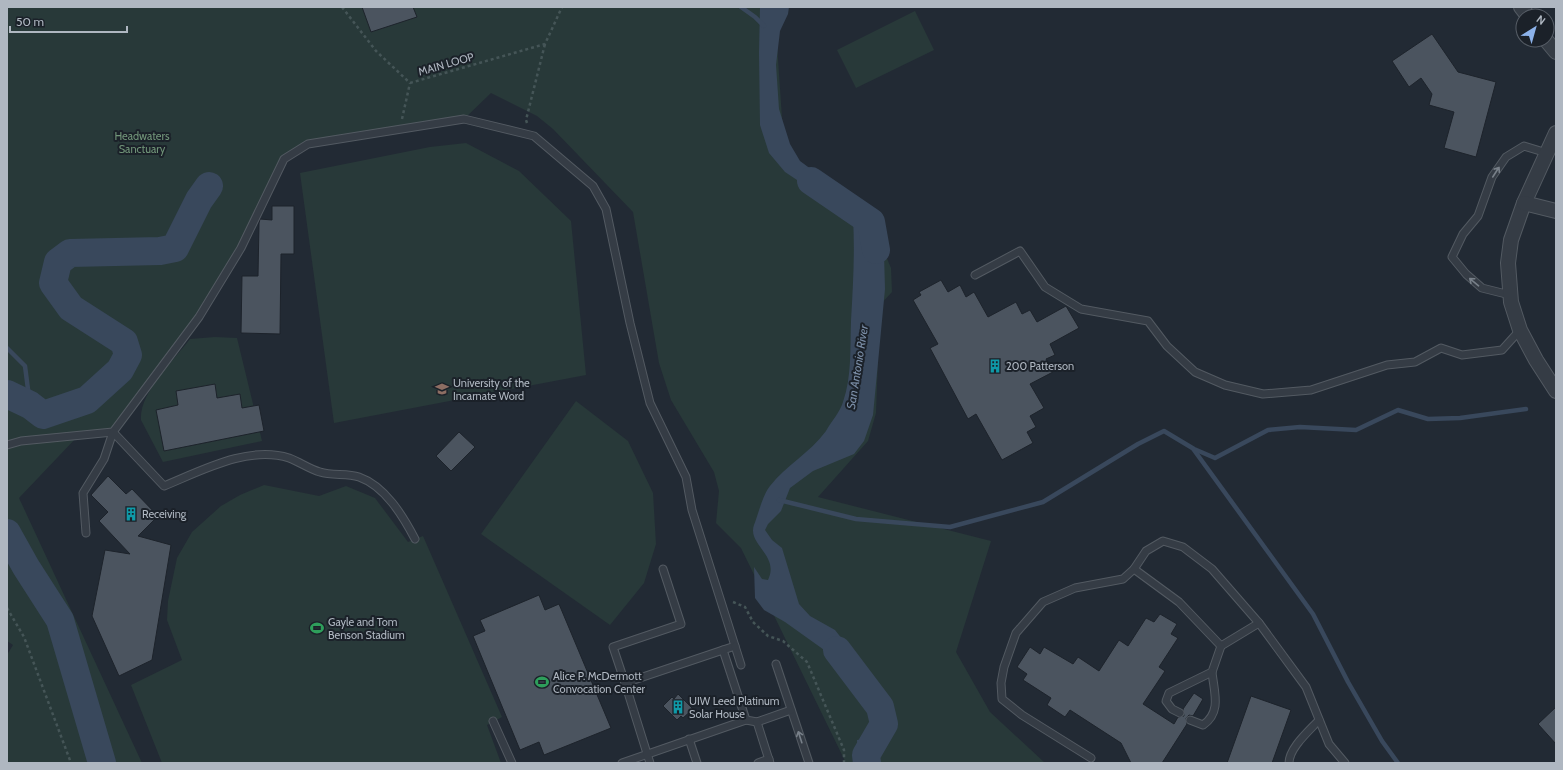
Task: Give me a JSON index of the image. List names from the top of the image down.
{
  "streets": {
    "path": ["MAIN LOOP"]
  },
  "water": ["San Antonio River"],
  "parks": ["Headwaters Sanctuary"],
  "places": {
    "building": ["200 Patterson", "Receiving", "UIW Leed Platinum Solar House"],
    "school or university": ["University of the Incarnate Word"],
    "sports": ["Gayle and Tom Benson Stadium", "Alice P. McDermott Convocation Center"]
  },
  "scale_bar": "50 m",
  "north": "top right"
}
